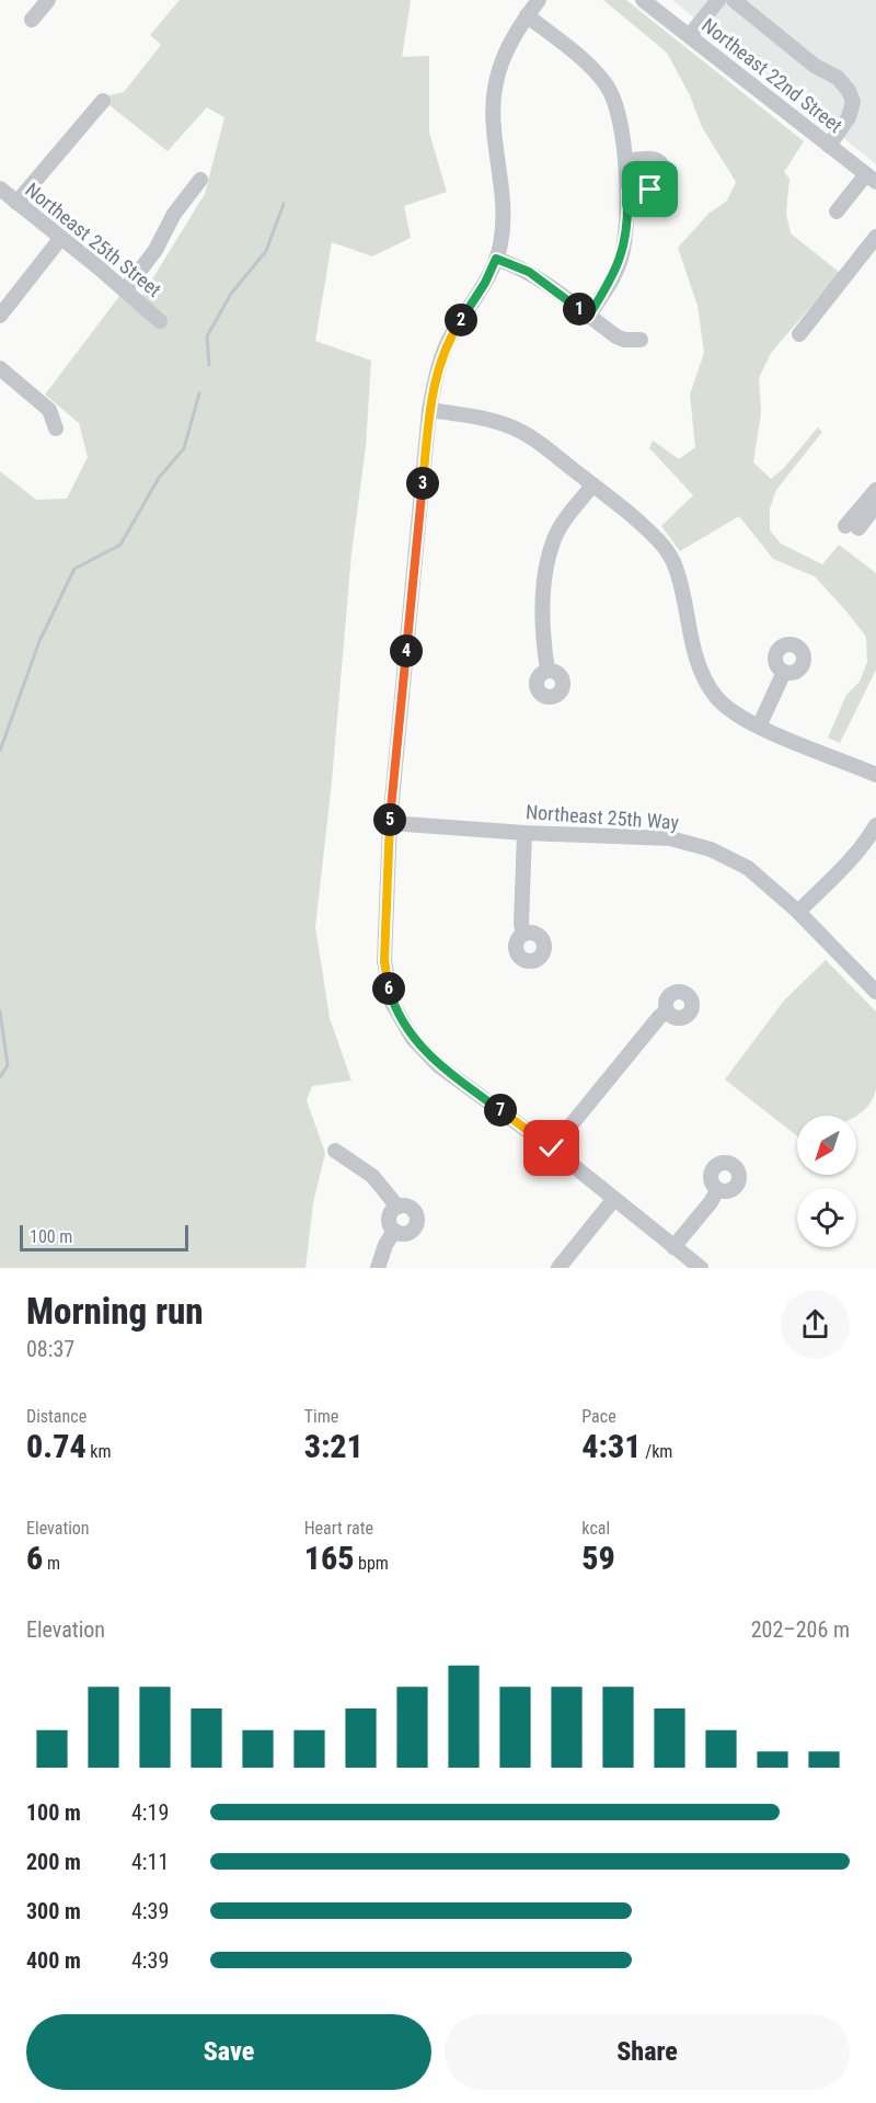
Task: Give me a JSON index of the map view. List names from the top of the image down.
{
  "streets": {
    "street": ["Northeast 22nd Street", "Northeast 25th Street", "Northeast 25th Way"]
  },
  "scale_bar": "100 m",
  "north": "bottom left",
  "page": {
    "pins": [
      "1",
      "2",
      "3",
      "4",
      "5",
      "6",
      "7"
    ],
    "scale": "100 m",
    "heading": ["Morning run", "08:37"],
    "stats": [
      ["Distance", "0.74 km"],
      ["Time", "3:21"],
      ["Pace", "4:31 /km"],
      ["Elevation", "6 m"],
      ["Heart rate", "165 bpm"],
      ["kcal", "59"]
    ],
    "chart": ["Elevation", "202–206 m"],
    "list": [
      {
        "name": "100 m",
        "note": "4:19"
      },
      {
        "name": "200 m",
        "note": "4:11"
      },
      {
        "name": "300 m",
        "note": "4:39"
      },
      {
        "name": "400 m",
        "note": "4:39"
      }
    ],
    "buttons": ["Save", "Share"]
  }
}
